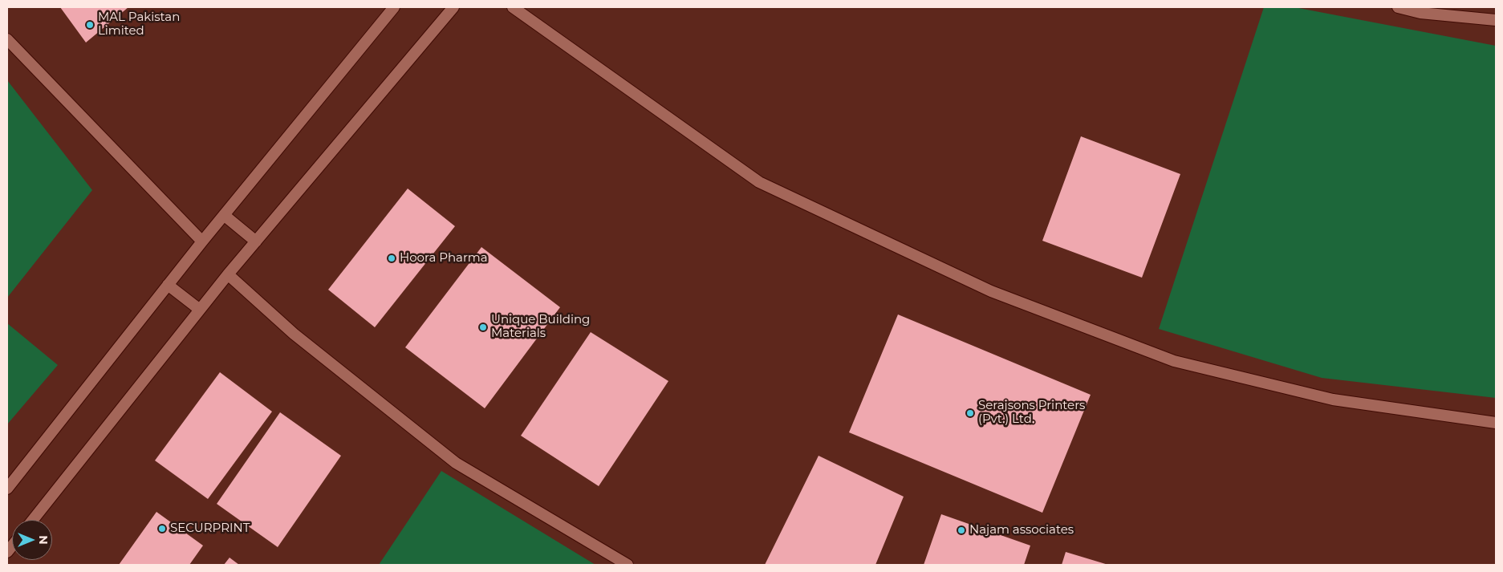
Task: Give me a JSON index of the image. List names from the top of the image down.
{
  "places": [
    "MAL Pakistan Limited",
    "Hoora Pharma",
    "Unique Building Materials",
    "Serajsons Printers (Pvt.) Ltd.",
    "SECURPRINT",
    "Najam associates"
  ],
  "north": "right"
}
